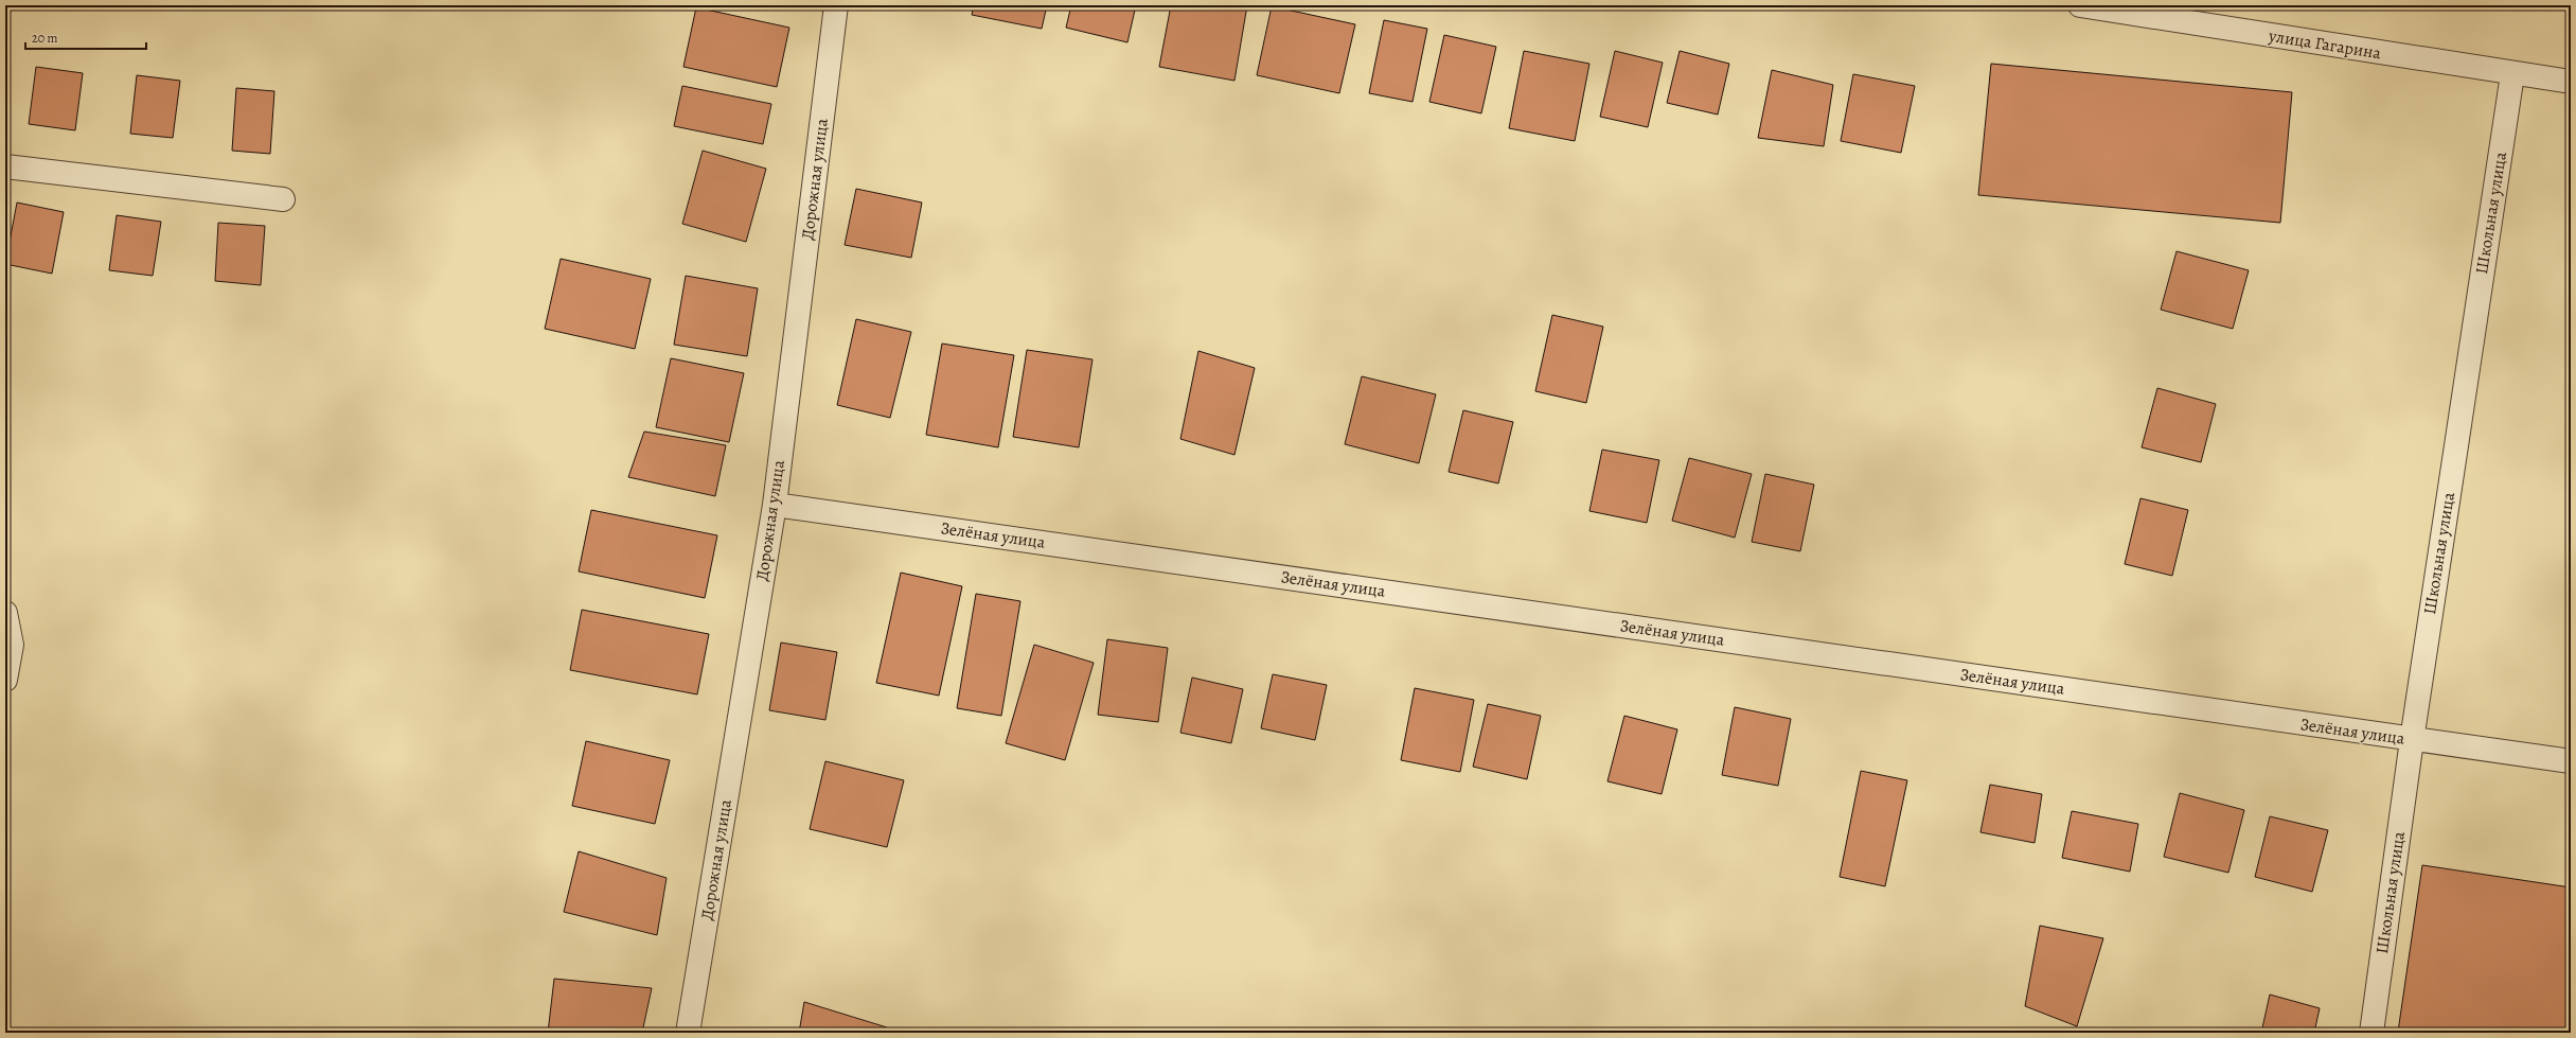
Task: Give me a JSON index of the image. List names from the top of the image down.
{
  "streets": {
    "street": [
      "улица Гагарина",
      "Дорожная улица",
      "Школьная улица",
      "Зелёная улица"
    ]
  },
  "crossings": [
    ["улица Гагарина", "Школьная улица"],
    ["Дорожная улица", "Зелёная улица"],
    ["Школьная улица", "Зелёная улица"]
  ],
  "scale_bar": "20 m"
}
